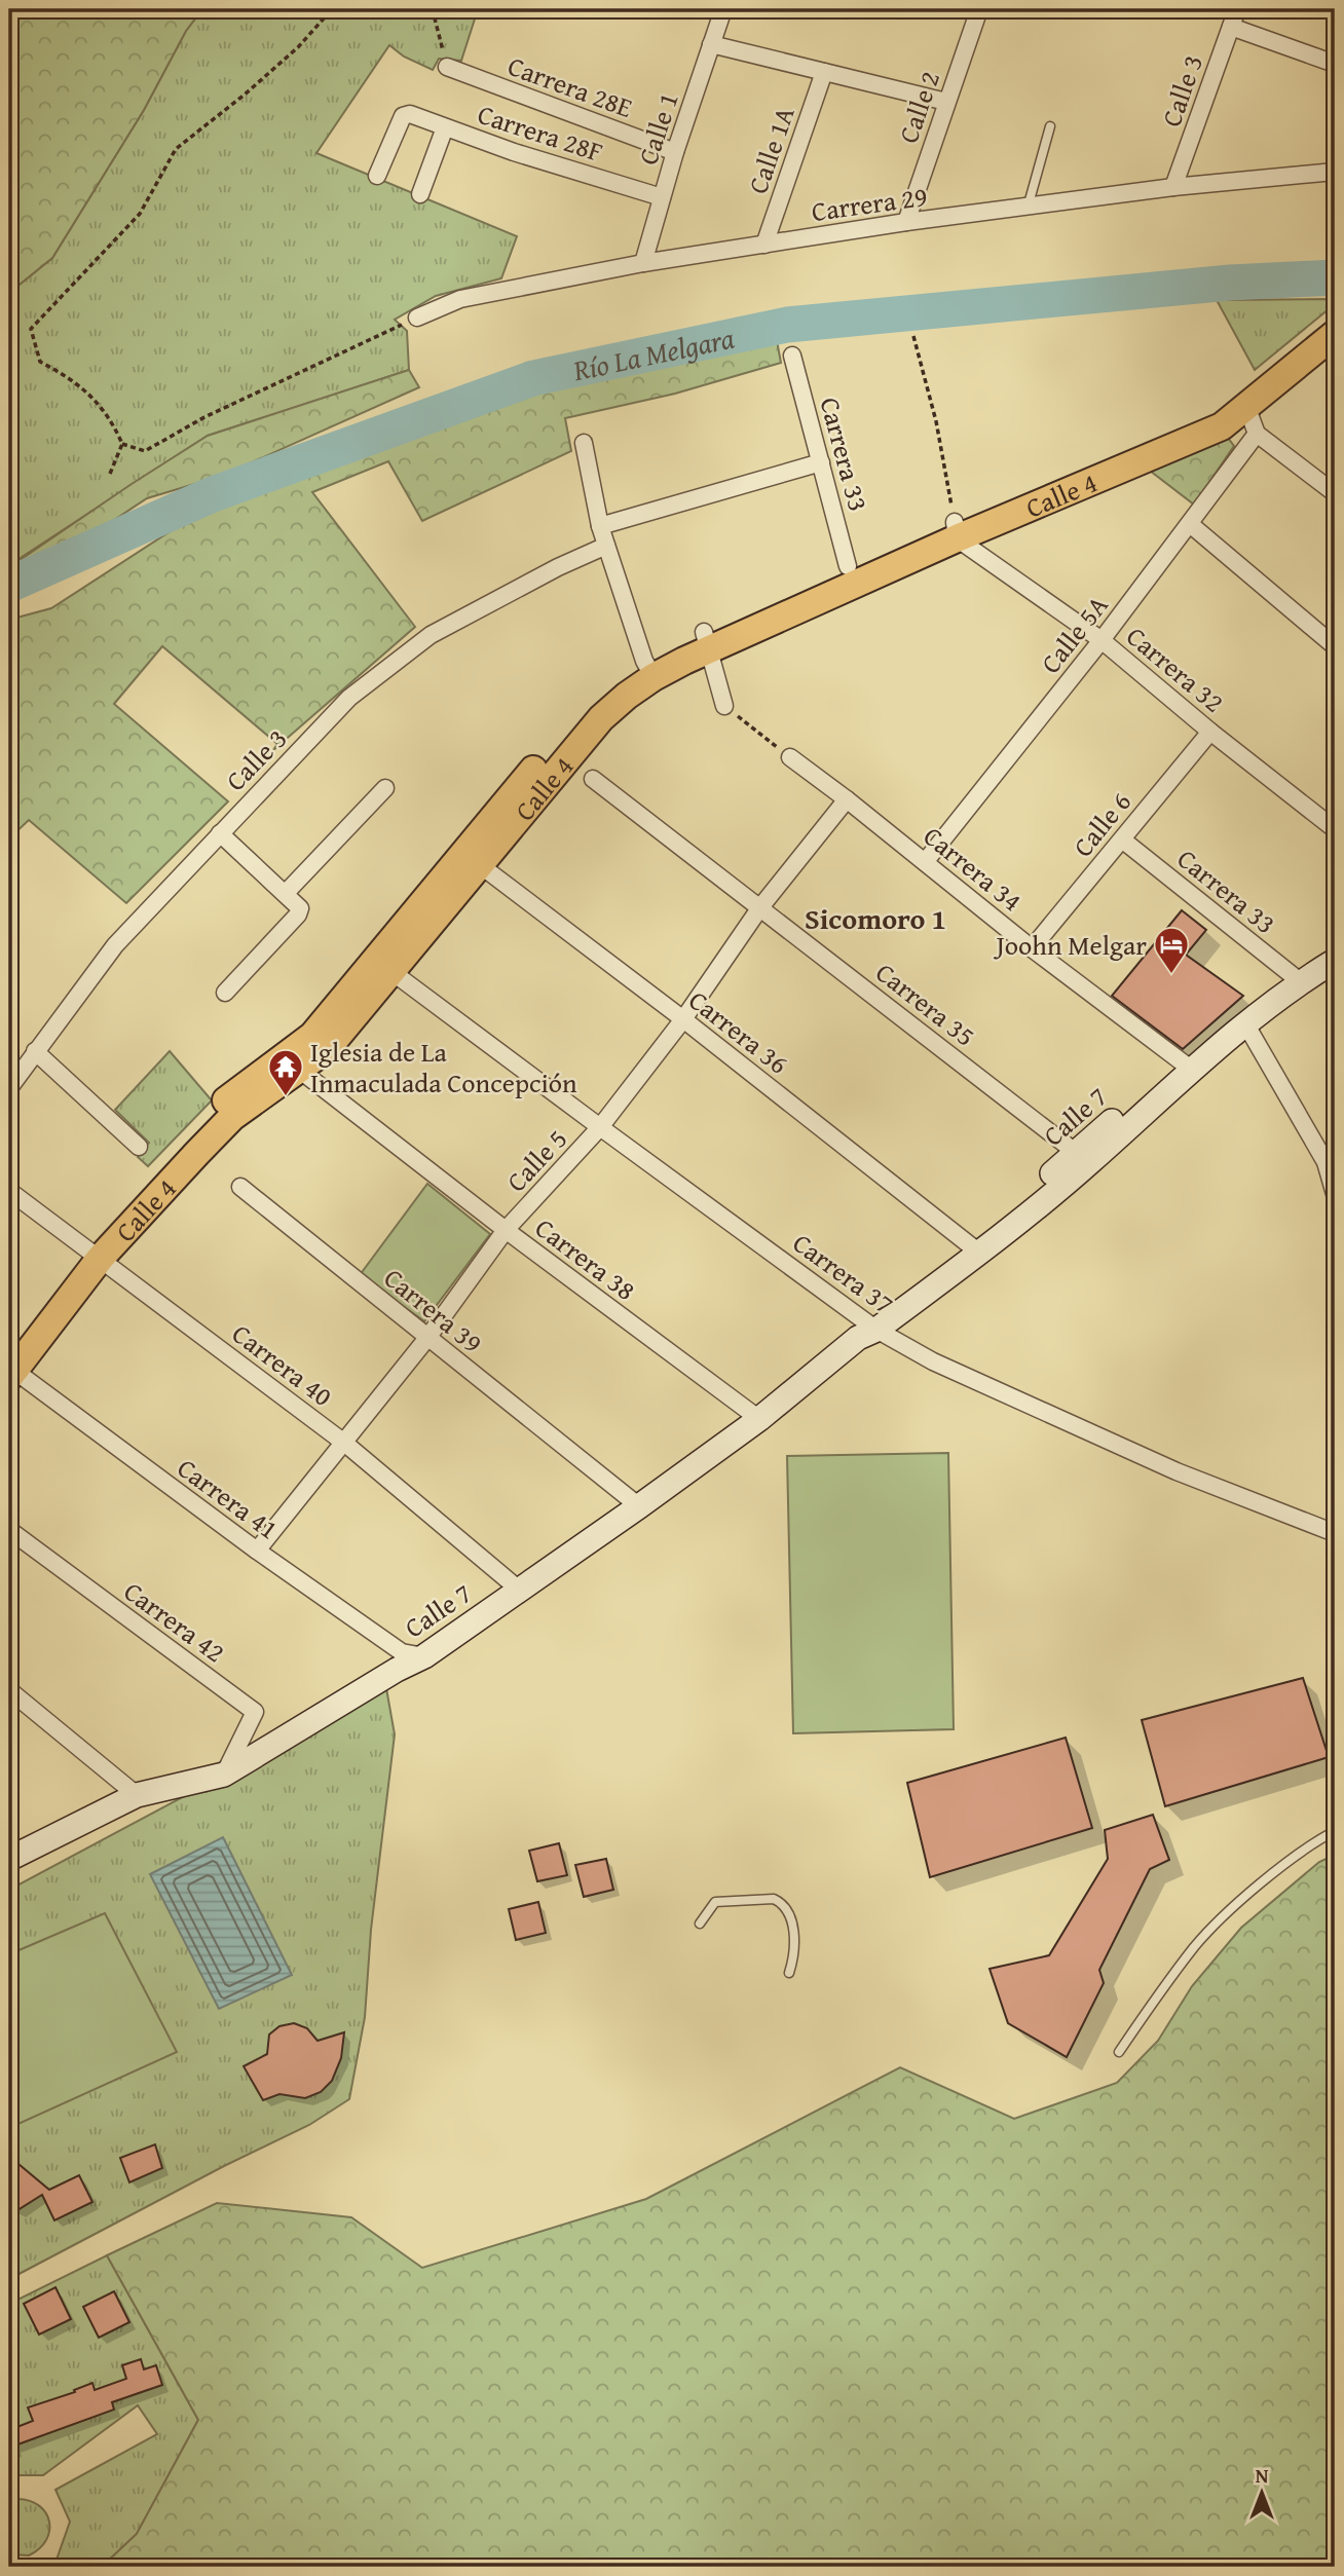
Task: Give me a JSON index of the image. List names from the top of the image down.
{
  "streets": {
    "main road": ["Calle 4"],
    "street": [
      "Carrera 28E",
      "Calle 3",
      "Calle 2",
      "Calle 1",
      "Carrera 28F",
      "Calle 1A",
      "Carrera 29",
      "Carrera 33",
      "Calle 5A",
      "Carrera 32",
      "Calle 6",
      "Carrera 34",
      "Carrera 35",
      "Carrera 36",
      "Calle 7",
      "Calle 5",
      "Carrera 38",
      "Carrera 37",
      "Carrera 39",
      "Carrera 40",
      "Carrera 41",
      "Carrera 42"
    ]
  },
  "crossings": [
    ["Carrera 28E", "Calle 1"],
    ["Calle 3", "Carrera 29"],
    ["Calle 2", "Carrera 29"],
    ["Calle 1", "Carrera 28F"],
    ["Calle 1", "Carrera 29"],
    ["Calle 1A", "Carrera 29"],
    ["Carrera 33", "Calle 4"],
    ["Carrera 33", "Calle 6"],
    ["Carrera 33", "Calle 7"],
    ["Calle 4", "Carrera 32"],
    ["Calle 4", "Carrera 36"],
    ["Calle 4", "Carrera 38"],
    ["Calle 4", "Carrera 37"],
    ["Calle 4", "Carrera 40"],
    ["Calle 4", "Carrera 41"],
    ["Calle 5A", "Carrera 32"],
    ["Calle 5A", "Carrera 34"],
    ["Carrera 32", "Calle 6"],
    ["Calle 6", "Carrera 34"],
    ["Carrera 34", "Calle 7"],
    ["Carrera 34", "Calle 5"],
    ["Carrera 35", "Calle 7"],
    ["Carrera 35", "Calle 5"],
    ["Carrera 36", "Calle 7"],
    ["Carrera 36", "Calle 5"],
    ["Calle 7", "Carrera 38"],
    ["Calle 7", "Carrera 37"],
    ["Calle 7", "Carrera 39"],
    ["Calle 7", "Carrera 40"],
    ["Calle 7", "Carrera 41"],
    ["Calle 7", "Carrera 42"],
    ["Calle 5", "Carrera 38"],
    ["Calle 5", "Carrera 37"],
    ["Calle 5", "Carrera 39"],
    ["Calle 5", "Carrera 40"],
    ["Calle 5", "Carrera 41"]
  ],
  "districts": ["Sicomoro 1"],
  "water": ["Río La Melgara"],
  "places": {
    "hotel": ["Joohn Melgar"],
    "temple": ["Iglesia de La Inmaculada Concepción"]
  },
  "north": "top"
}
